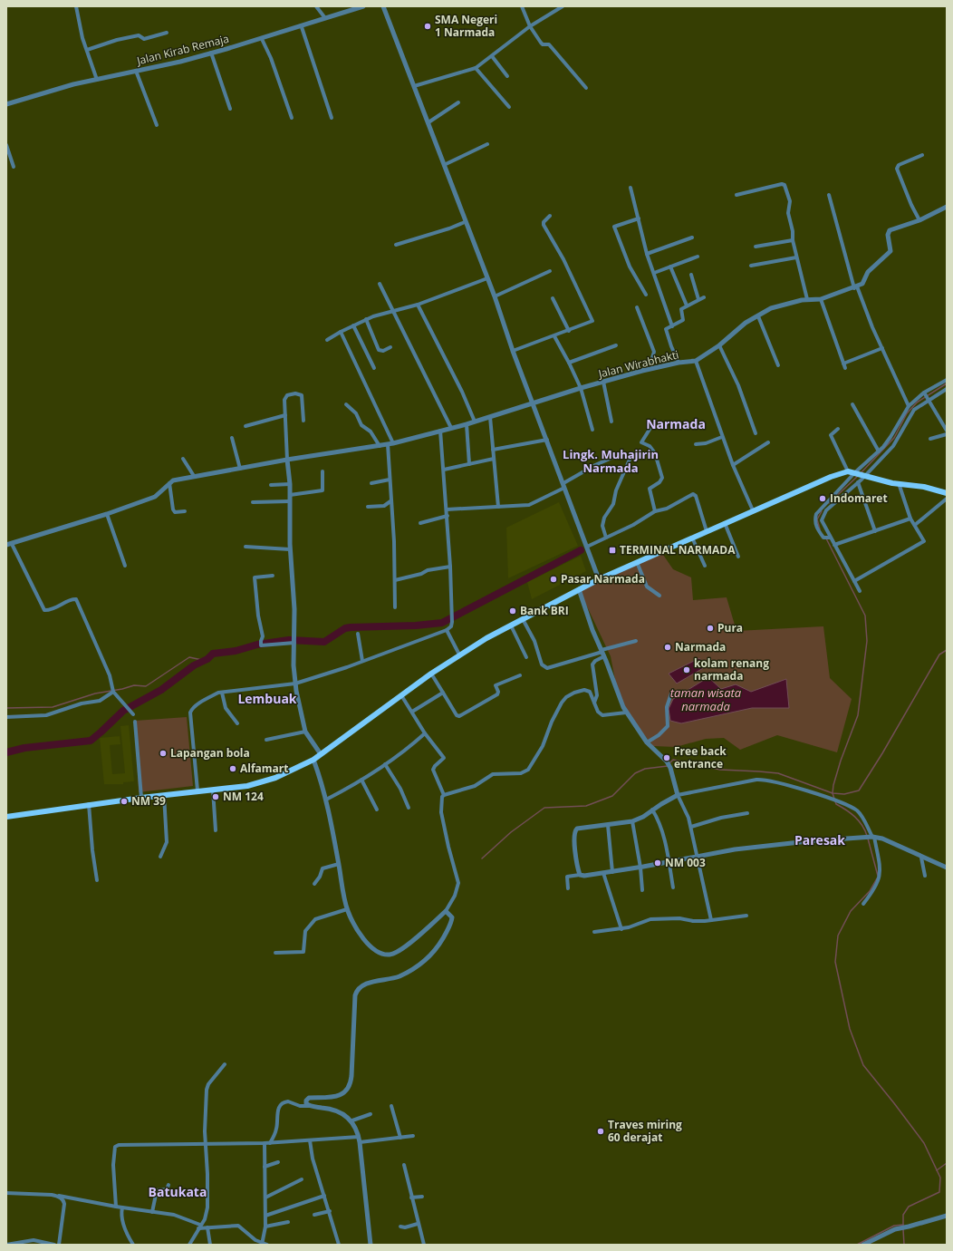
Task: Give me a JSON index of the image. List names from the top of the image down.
{
  "streets": {
    "street": ["Jalan Kirab Remaja", "Jalan Wirabhakti"]
  },
  "districts": [
    "Narmada",
    "Lingk. Muhajirin Narmada",
    "Lembuak",
    "Paresak",
    "Batukata"
  ],
  "water": ["taman wisata narmada"],
  "places": {
    "other": [
      "SMA Negeri 1 Narmada",
      "Indomaret",
      "Pasar Narmada",
      "Bank BRI",
      "Pura",
      "Narmada",
      "kolam renang narmada",
      "Lapangan bola",
      "Free back entrance",
      "Alfamart",
      "NM 124",
      "NM 39",
      "NM 003",
      "Traves miring 60 derajat"
    ],
    "transit": ["TERMINAL NARMADA"]
  }
}
